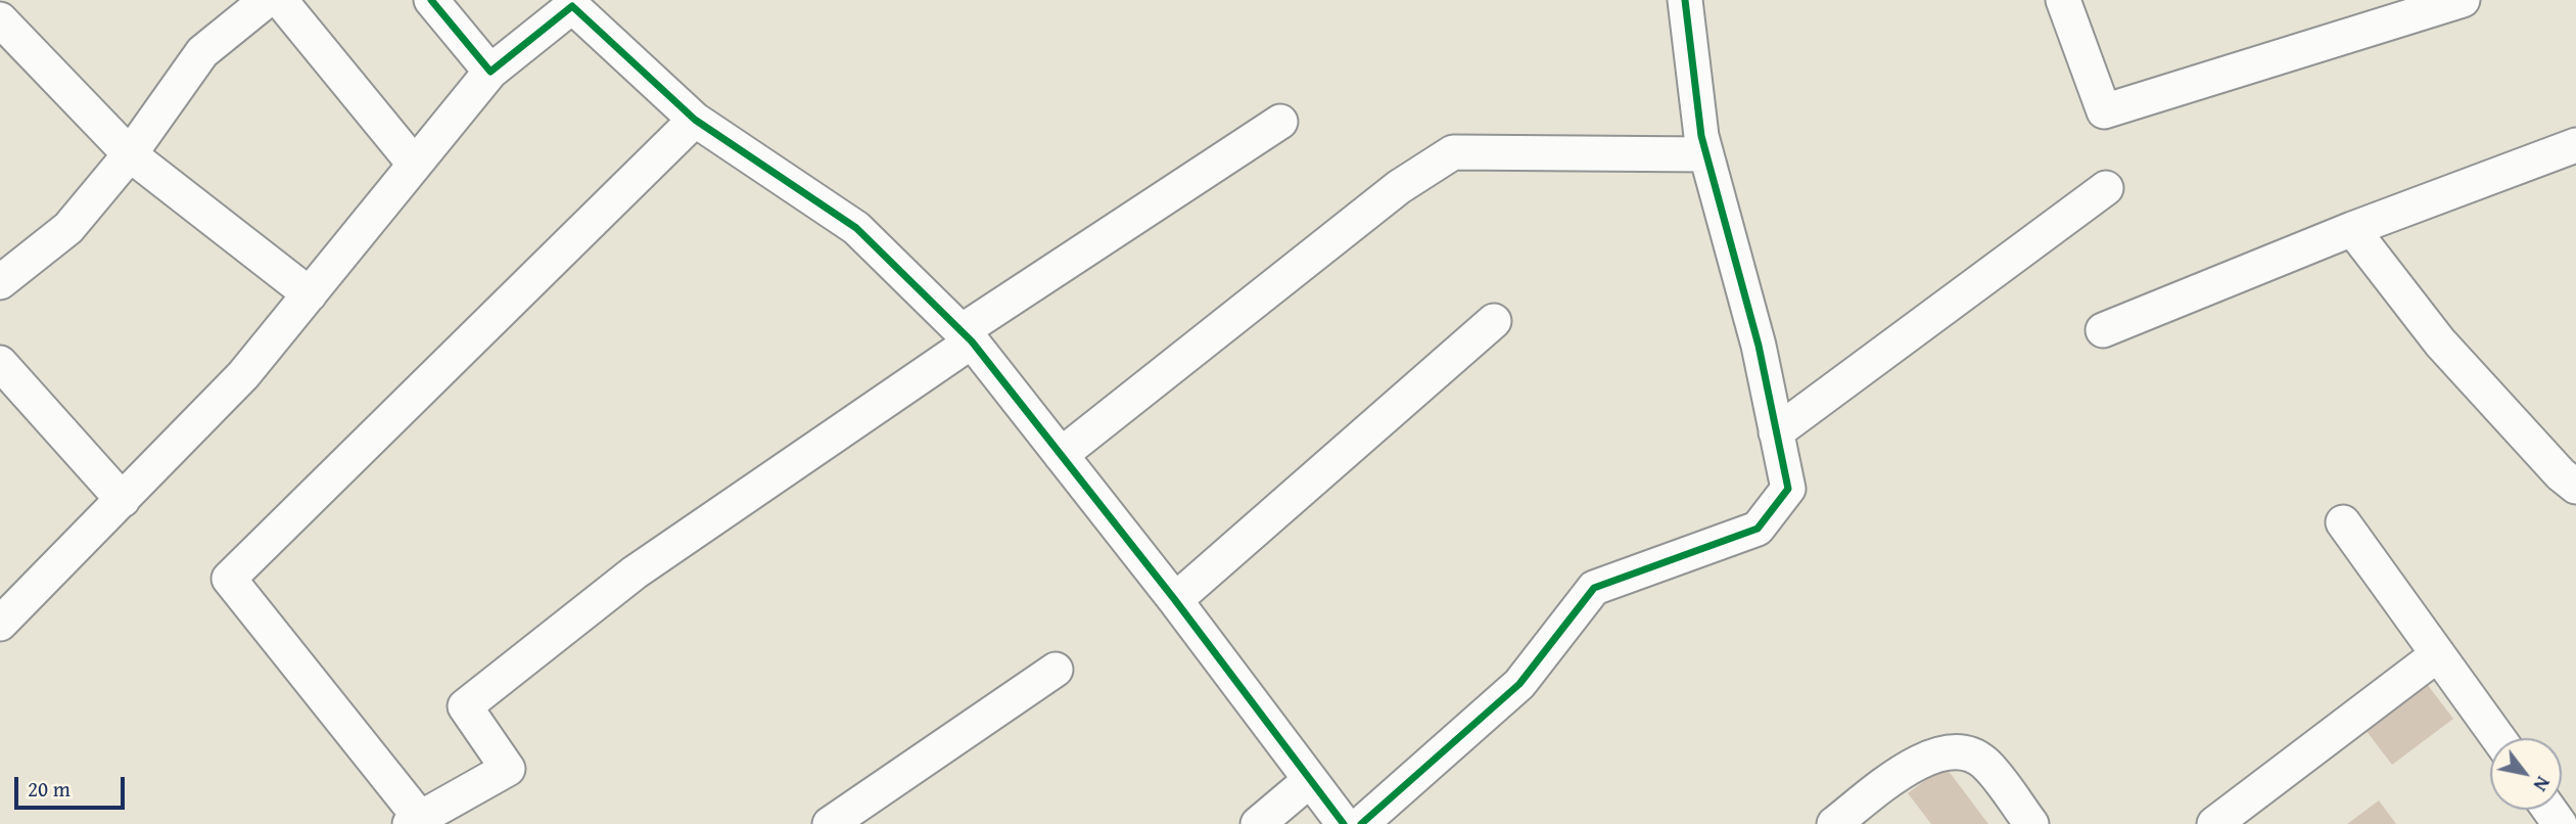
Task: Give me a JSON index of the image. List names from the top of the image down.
{
  "scale_bar": "20 m",
  "north": "bottom right"
}
